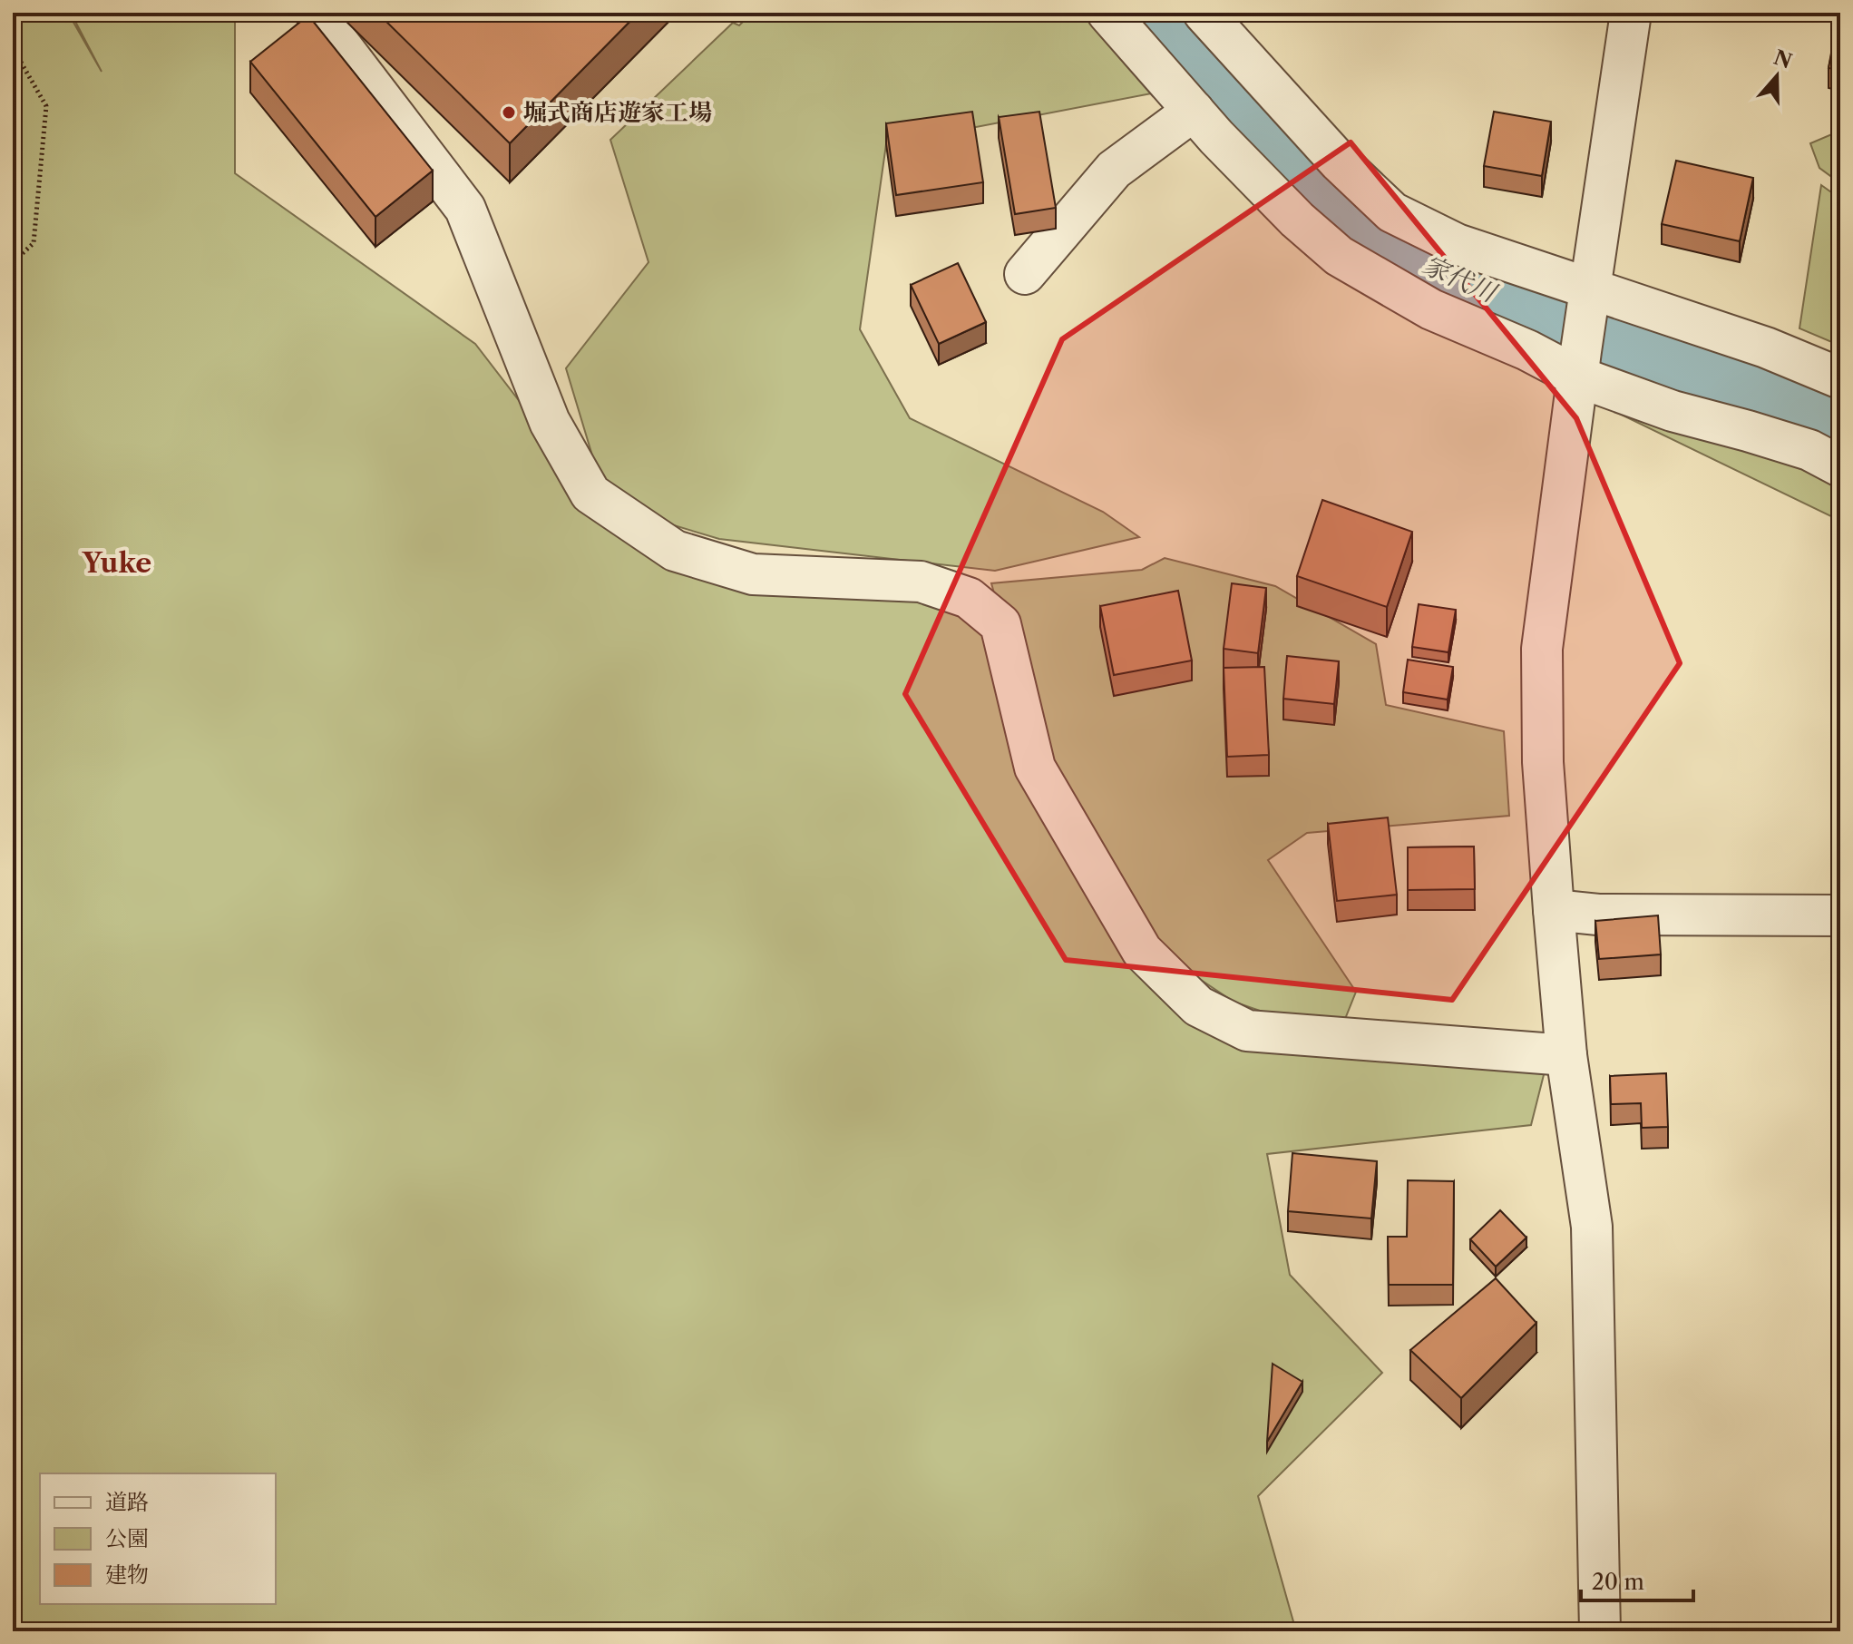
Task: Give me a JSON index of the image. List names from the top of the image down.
{
  "districts": ["Yuke"],
  "water": ["家代川"],
  "places": ["堀式商店遊家工場"],
  "legend": ["道路", "公園", "建物"],
  "scale_bar": "20 m",
  "north": "top"
}
